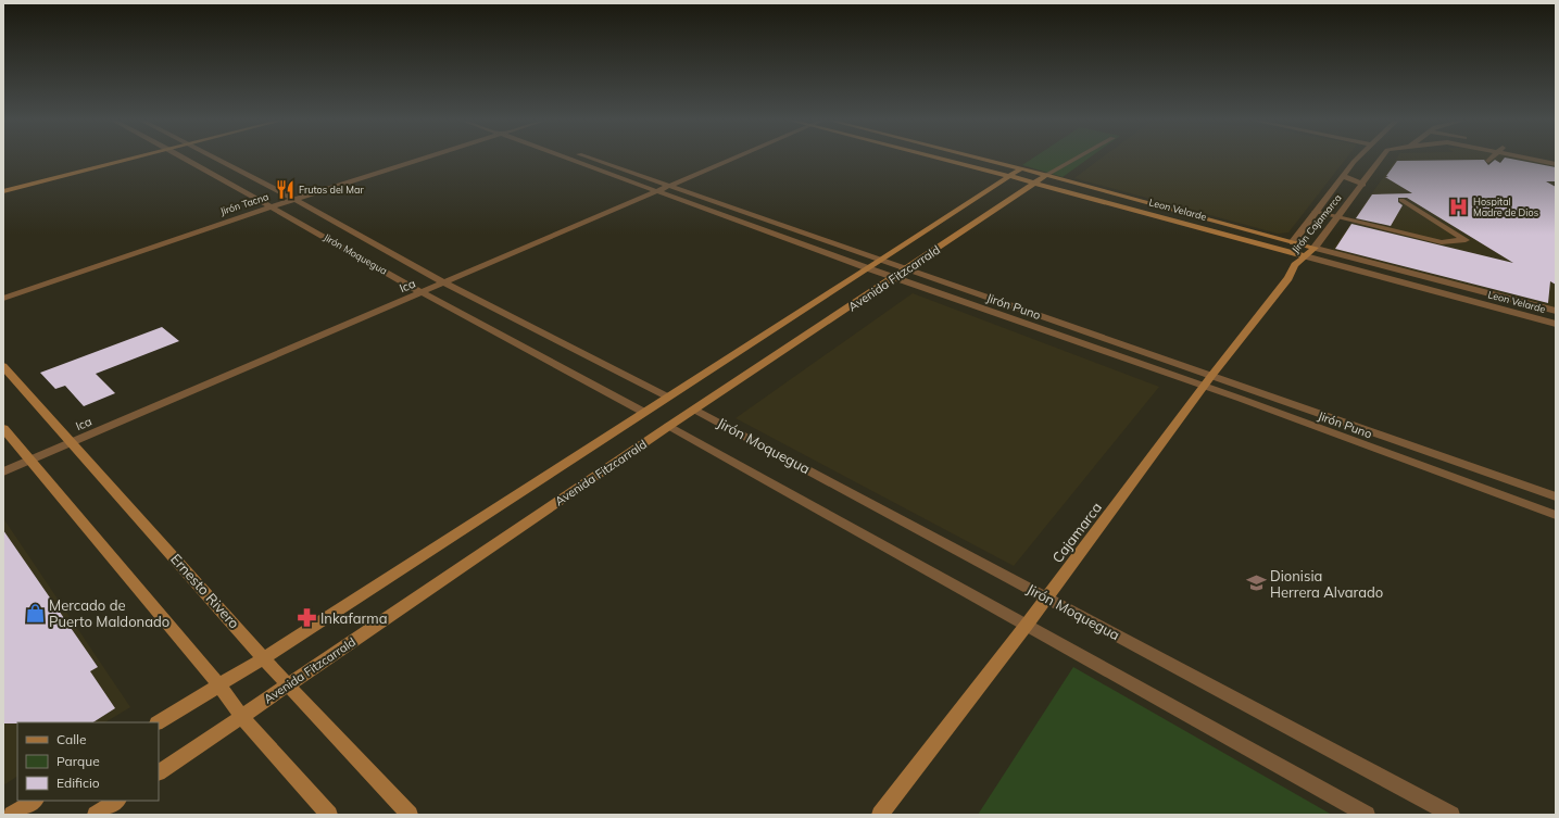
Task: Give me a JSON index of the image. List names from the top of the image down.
{
  "streets": {
    "street": [
      "Jirón Tacna",
      "Leon Velarde",
      "Jirón Cajamarca",
      "Jirón Moquegua",
      "Avenida Fitzcarrald",
      "Ica",
      "Jirón Puno",
      "Cajamarca",
      "Ernesto Rivero"
    ]
  },
  "crossings": [
    ["Jirón Tacna", "Jirón Moquegua"],
    ["Leon Velarde", "Jirón Cajamarca"],
    ["Leon Velarde", "Avenida Fitzcarrald"],
    ["Jirón Cajamarca", "Cajamarca"],
    ["Jirón Moquegua", "Avenida Fitzcarrald"],
    ["Jirón Moquegua", "Ica"],
    ["Jirón Moquegua", "Cajamarca"],
    ["Avenida Fitzcarrald", "Jirón Puno"],
    ["Avenida Fitzcarrald", "Ernesto Rivero"],
    ["Ica", "Jirón Puno"],
    ["Ica", "Ernesto Rivero"],
    ["Jirón Puno", "Cajamarca"]
  ],
  "places": {
    "restaurant": ["Frutos del Mar"],
    "hospital": ["Hospital Madre de Dios"],
    "school or university": ["Dionisia Herrera Alvarado"],
    "shop": ["Mercado de Puerto Maldonado"],
    "pharmacy": ["Inkafarma"]
  },
  "legend": ["Calle", "Parque", "Edificio"]
}
